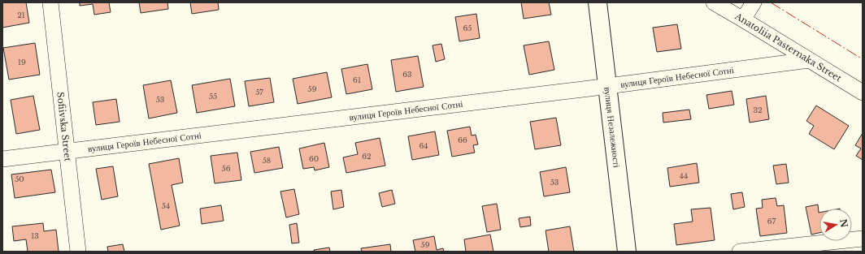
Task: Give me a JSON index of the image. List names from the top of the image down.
{
  "streets": {
    "main road": ["вулиця Незалежності"],
    "street": ["Anatoliia Pasternaka Street", "вулиця Героїв Небесної Сотні", "Sofiivska Street"]
  },
  "crossings": [
    ["Anatoliia Pasternaka Street", "вулиця Героїв Небесної Сотні"],
    ["вулиця Героїв Небесної Сотні", "Sofiivska Street"],
    ["вулиця Героїв Небесної Сотні", "вулиця Незалежності"]
  ],
  "house_numbers": [
    "21",
    "65",
    "19",
    "63",
    "61",
    "59",
    "57",
    "55",
    "53",
    "32",
    "66",
    "64",
    "62",
    "60",
    "58",
    "56",
    "44",
    "50",
    "53",
    "54",
    "67",
    "13",
    "59"
  ],
  "north": "right"
}
